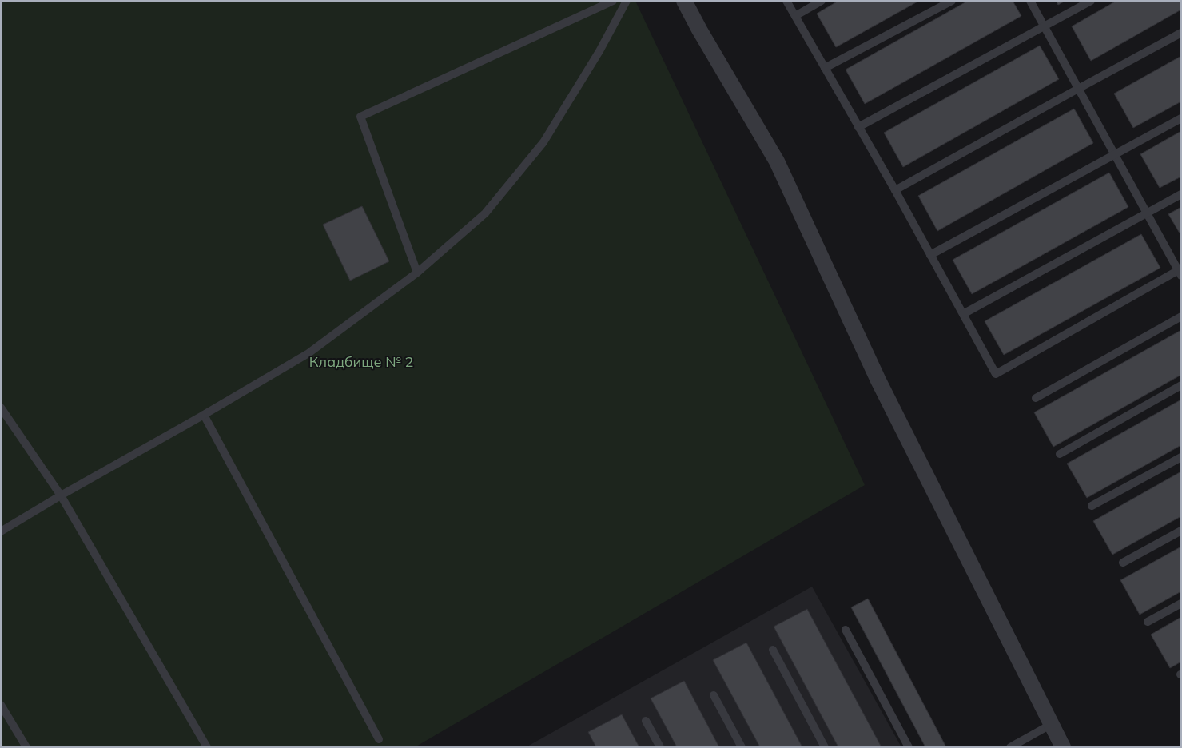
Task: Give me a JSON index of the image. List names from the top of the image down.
{
  "parks": ["Кладбище № 2"]
}
